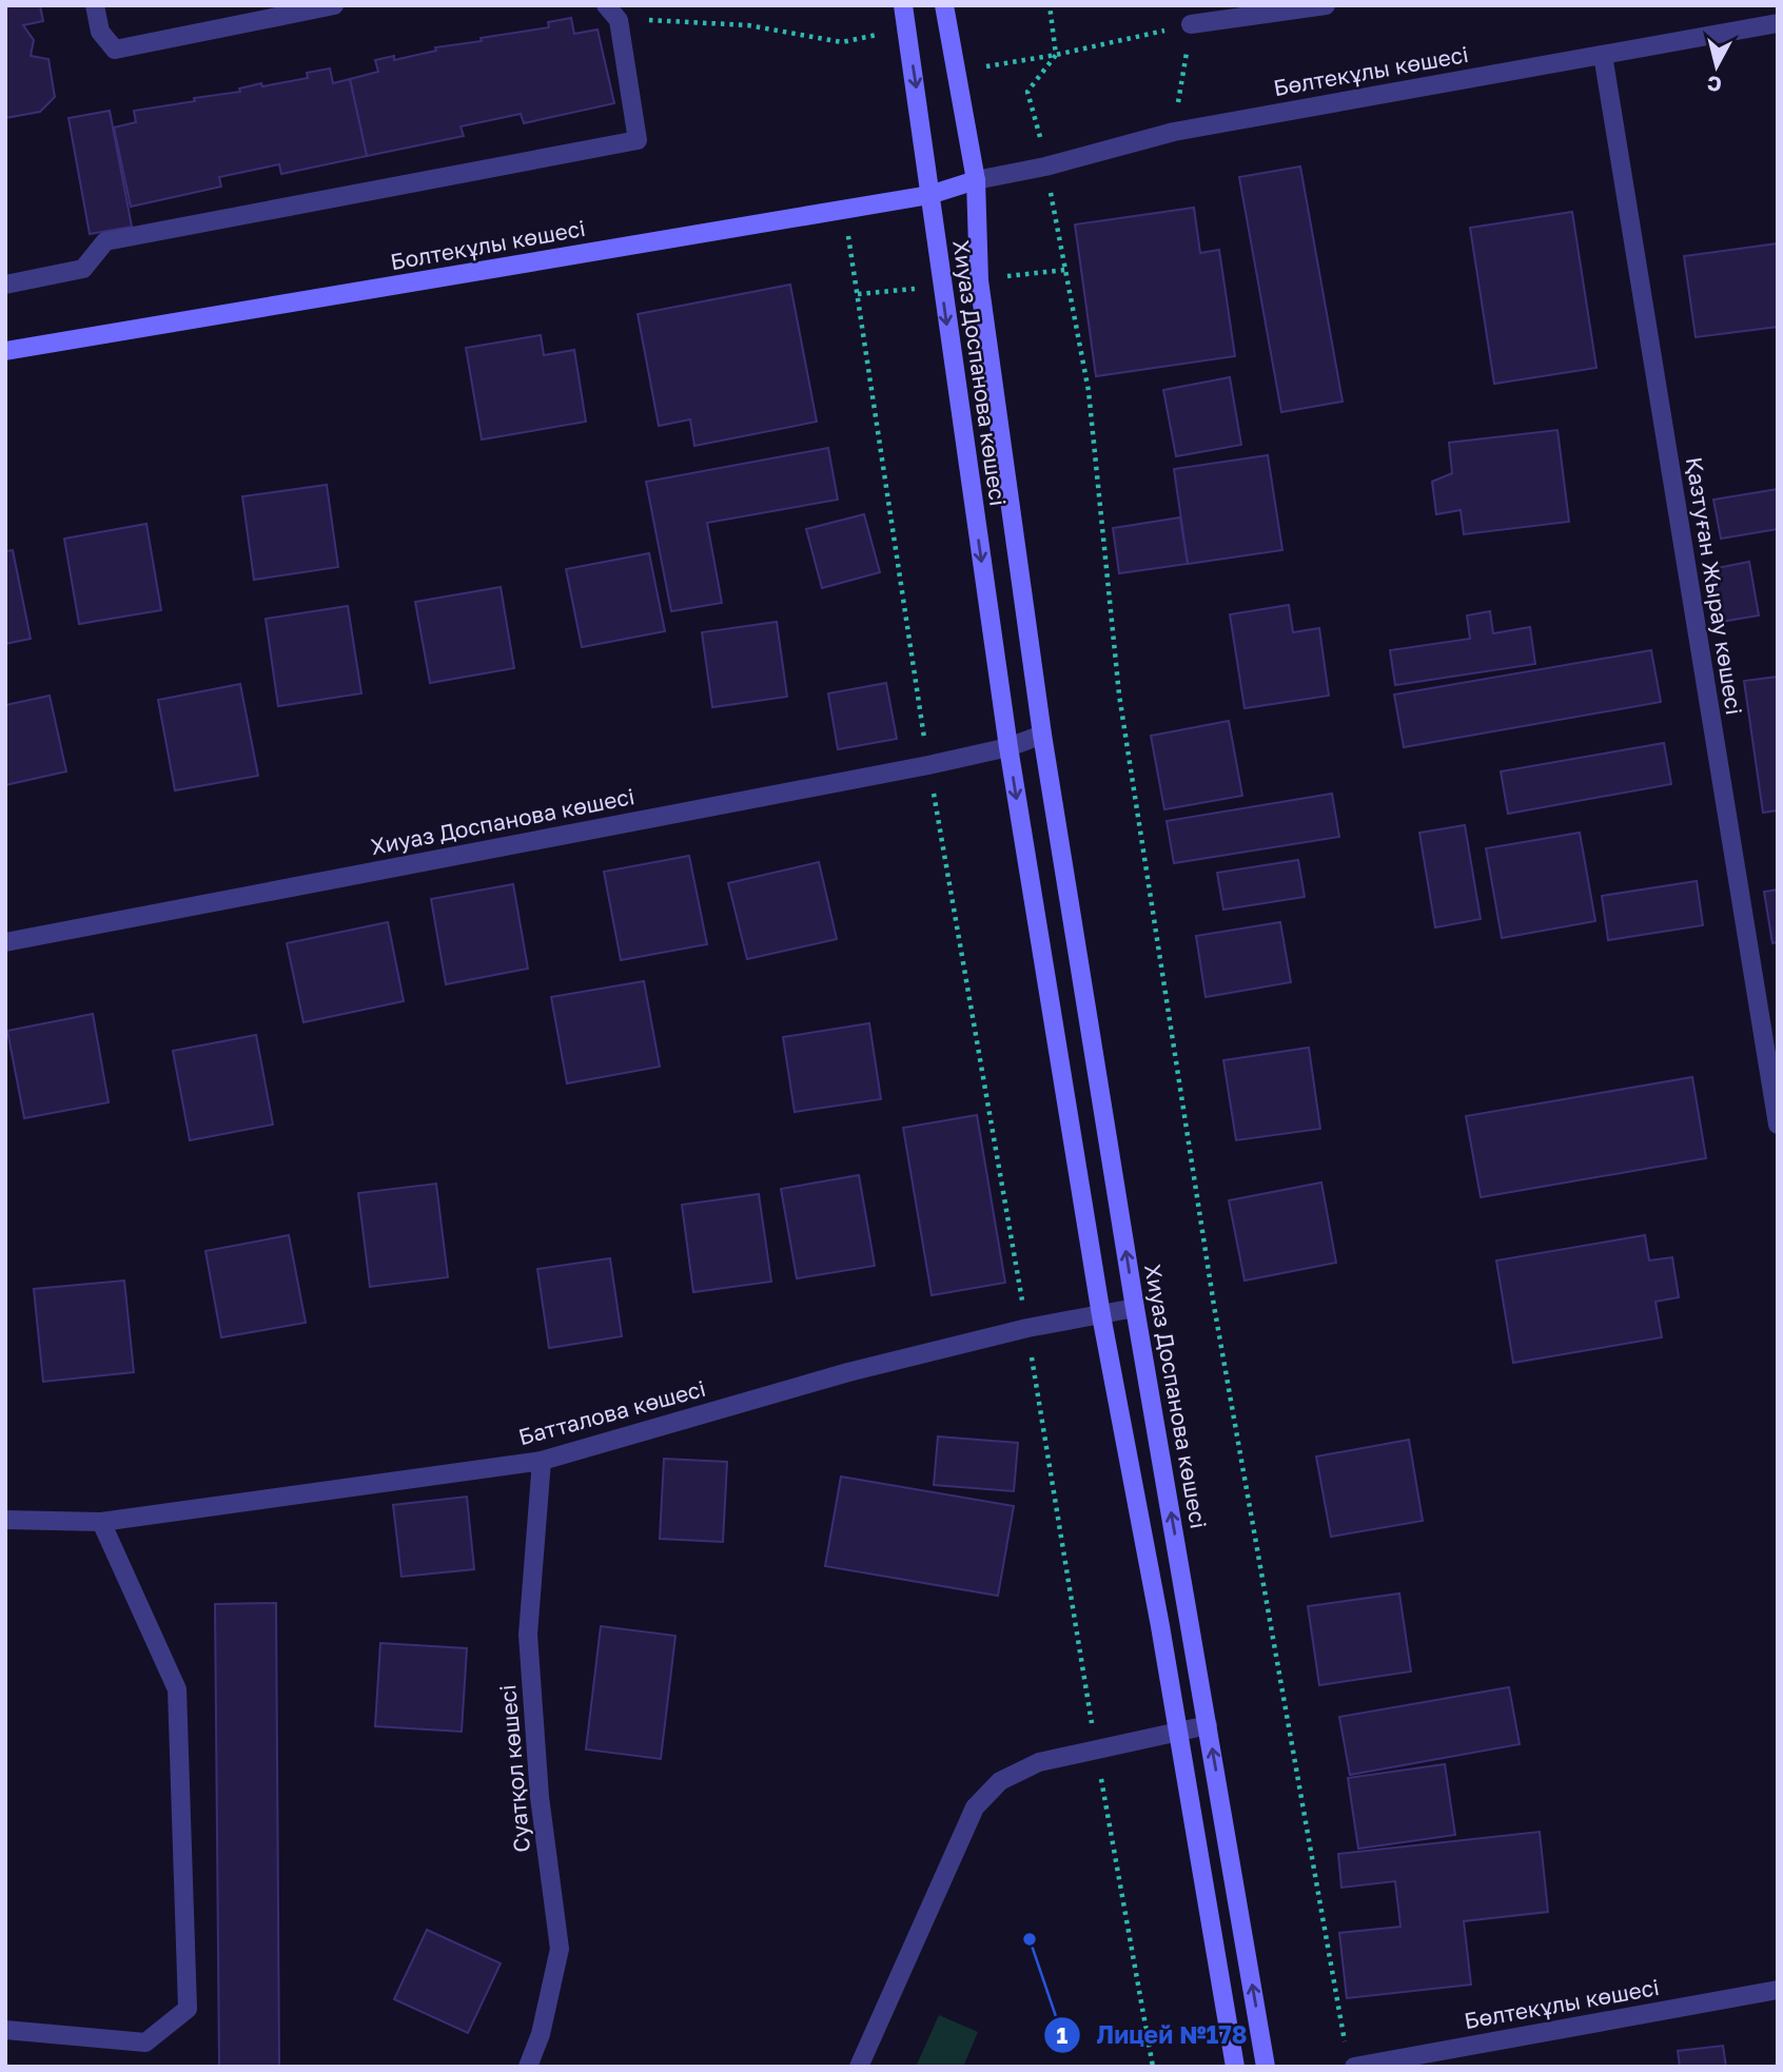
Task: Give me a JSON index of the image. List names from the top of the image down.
{
  "streets": {
    "street": [
      "Бөлтекұлы көшесі",
      "Болтекұлы көшесі",
      "Хиуаз Доспанова көшесі",
      "Қазтуған Жырау көшесі",
      "Батталова көшесі",
      "Суатқол көшесі"
    ]
  },
  "crossings": [
    ["Бөлтекұлы көшесі", "Болтекұлы көшесі"],
    ["Бөлтекұлы көшесі", "Хиуаз Доспанова көшесі"],
    ["Бөлтекұлы көшесі", "Қазтуған Жырау көшесі"],
    ["Болтекұлы көшесі", "Хиуаз Доспанова көшесі"],
    ["Хиуаз Доспанова көшесі", "Батталова көшесі"],
    ["Батталова көшесі", "Суатқол көшесі"]
  ],
  "places": ["Лицей №178"],
  "north": "bottom"
}
